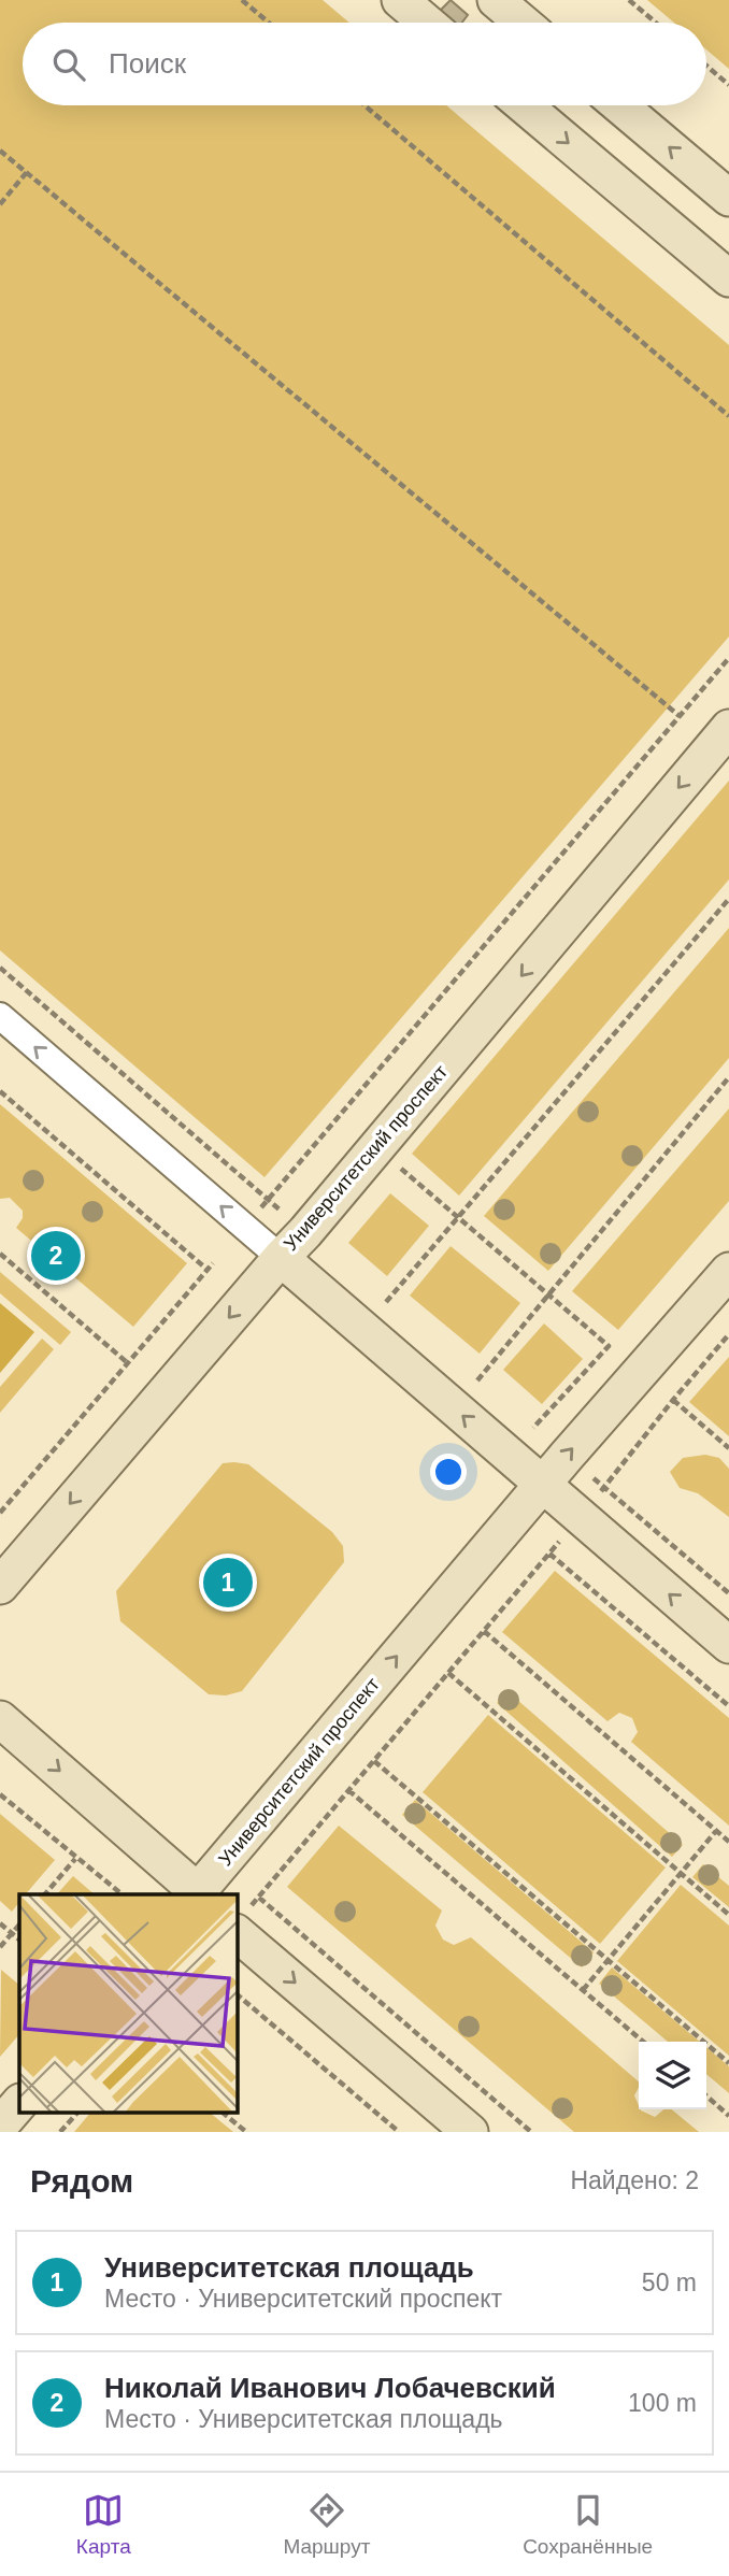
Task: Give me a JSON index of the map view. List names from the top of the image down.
{
  "streets": {
    "main road": ["Университетский проспект"]
  },
  "page": {
    "search": "Поиск",
    "pins": ["2", "1"],
    "heading": ["Рядом", "Найдено: 2"],
    "list": [
      {
        "mark": "1",
        "name": "Университетская площадь",
        "note": "Место · Университетский проспект",
        "value": "50 m"
      },
      {
        "mark": "2",
        "name": "Николай Иванович Лобачевский",
        "note": "Место · Университетская площадь",
        "value": "100 m"
      }
    ],
    "nav": ["Карта", "Маршрут", "Сохранённые"]
  }
}
